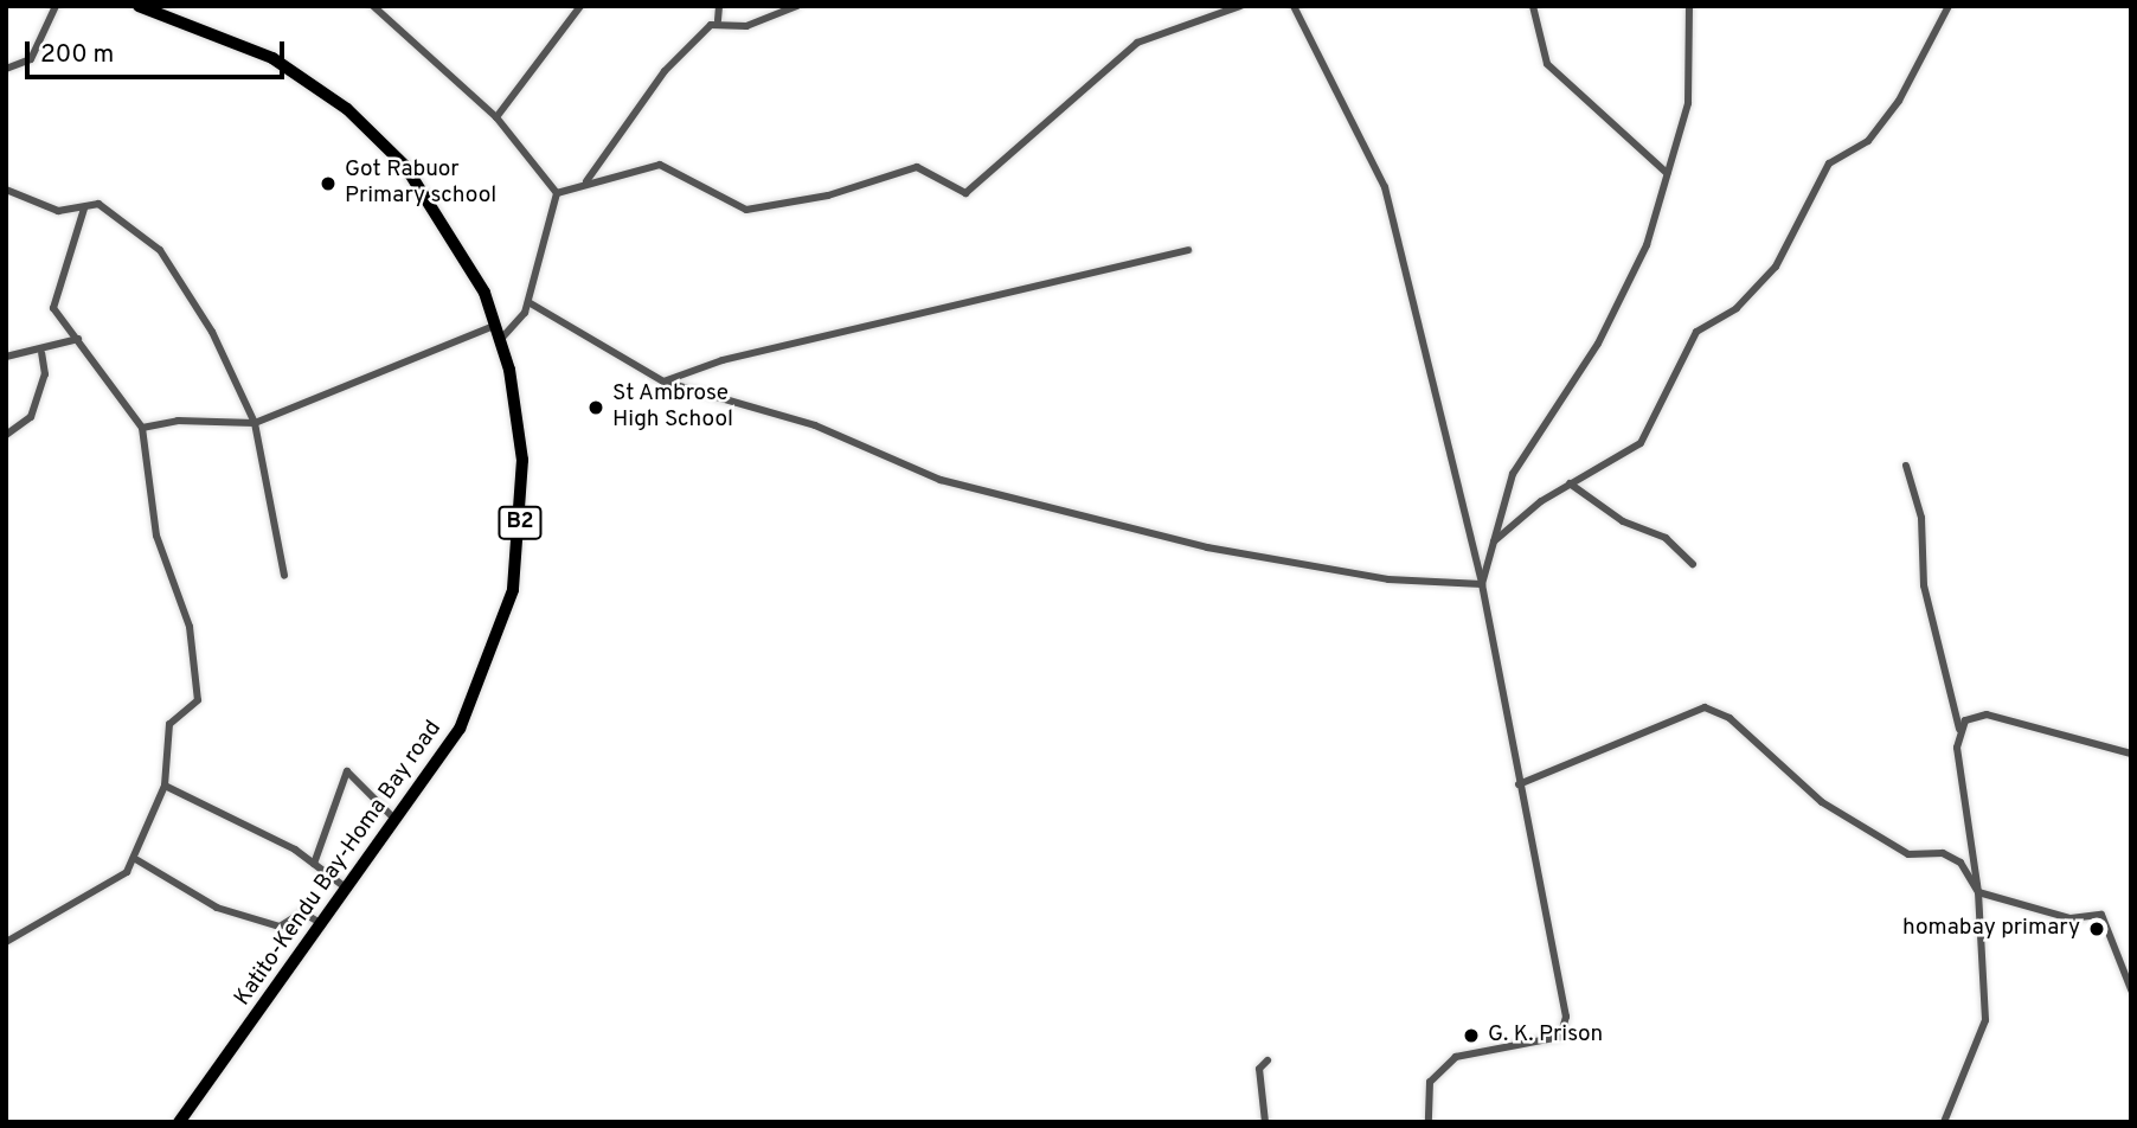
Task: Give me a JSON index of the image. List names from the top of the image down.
{
  "streets": {
    "highway": ["B2", "Katito-Kendu Bay-Homa Bay road"]
  },
  "places": [
    "Got Rabuor Primary school",
    "St Ambrose High School",
    "homabay primary",
    "G. K. Prison"
  ],
  "scale_bar": "200 m"
}
